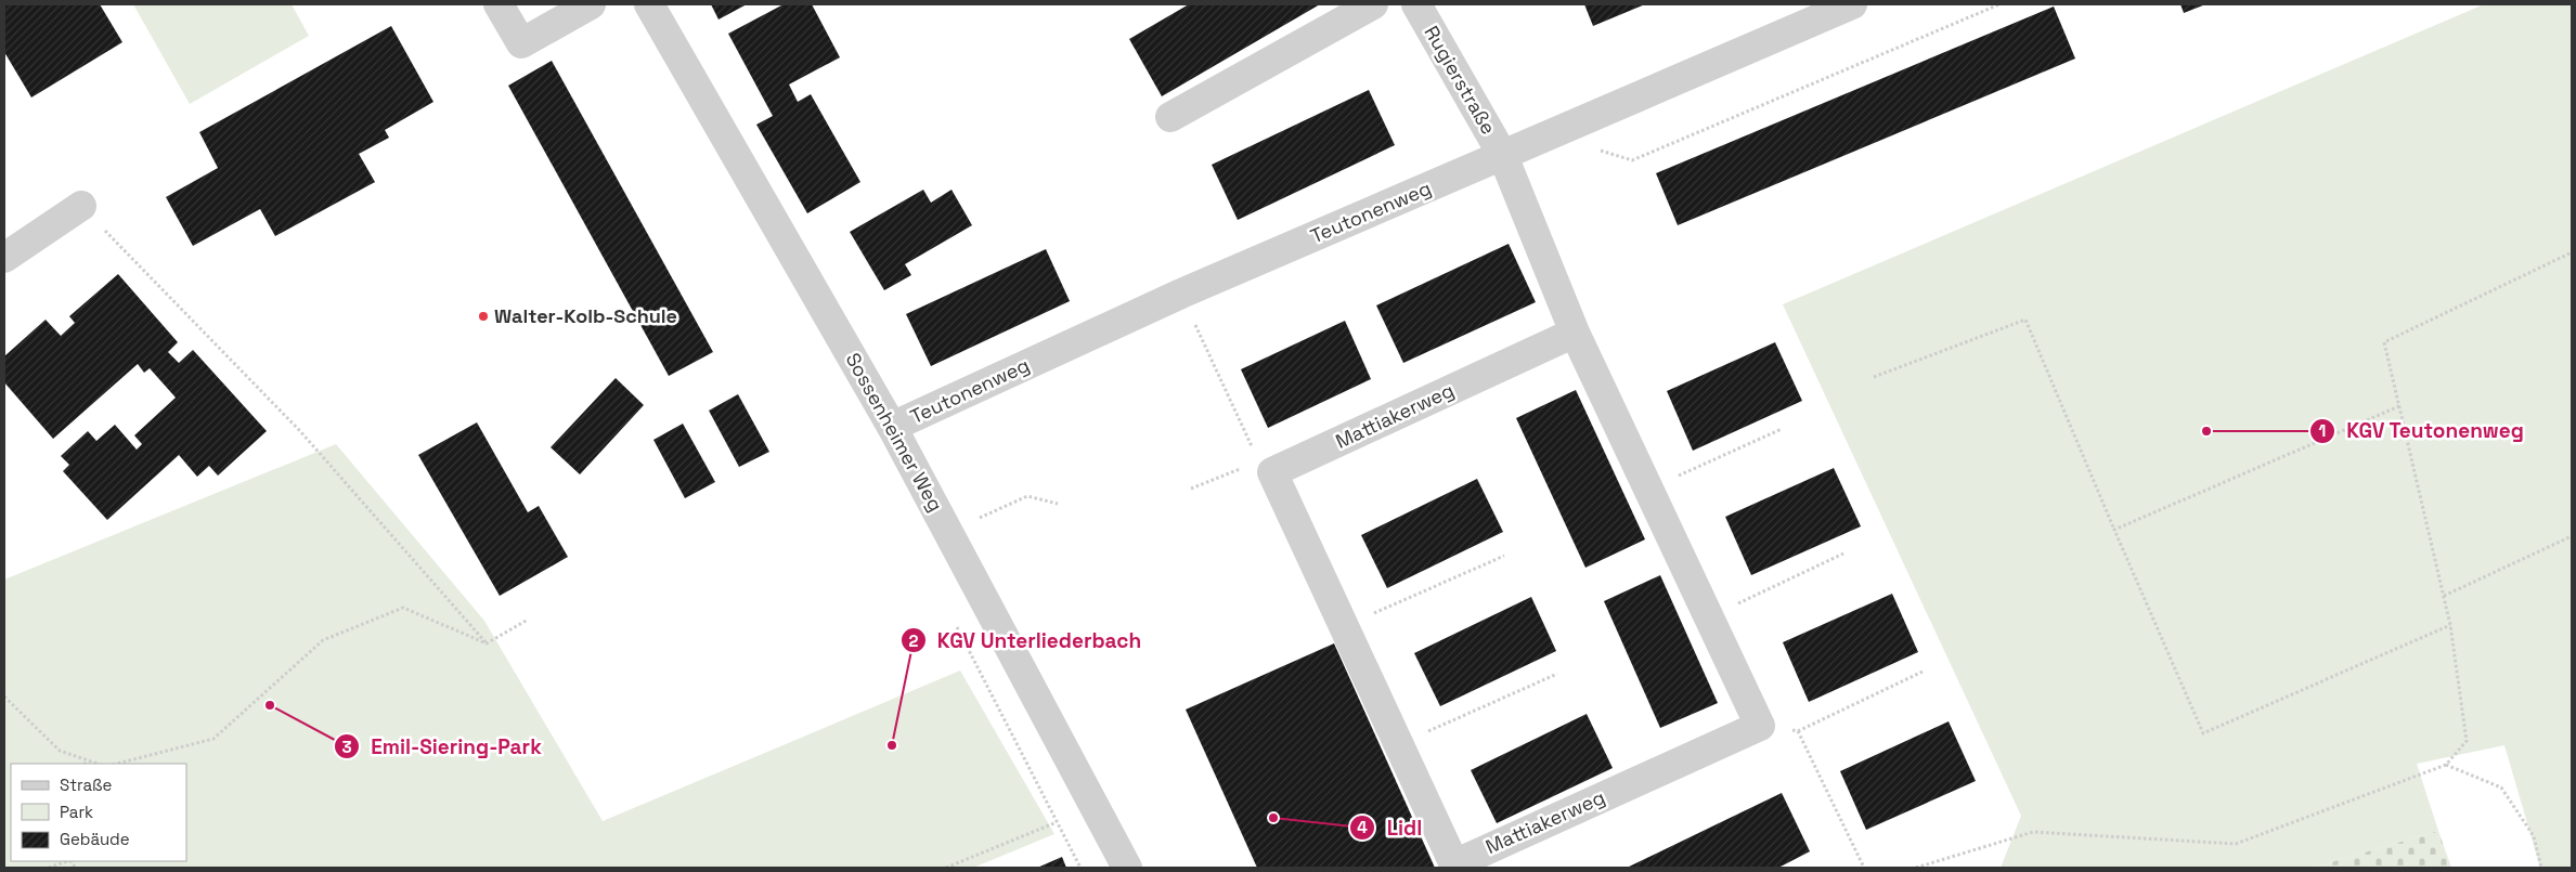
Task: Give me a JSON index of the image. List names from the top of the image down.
{
  "streets": {
    "street": [
      "Rugierstraße",
      "Teutonenweg",
      "Mattiakerweg",
      "Sossenheimer Weg"
    ]
  },
  "crossings": [
    ["Rugierstraße", "Teutonenweg"],
    ["Teutonenweg", "Sossenheimer Weg"]
  ],
  "places": [
    "Walter-Kolb-Schule",
    "KGV Teutonenweg",
    "Emil-Siering-Park",
    "KGV Unterliederbach",
    "Lidl"
  ],
  "legend": ["Straße", "Park", "Gebäude"]
}
